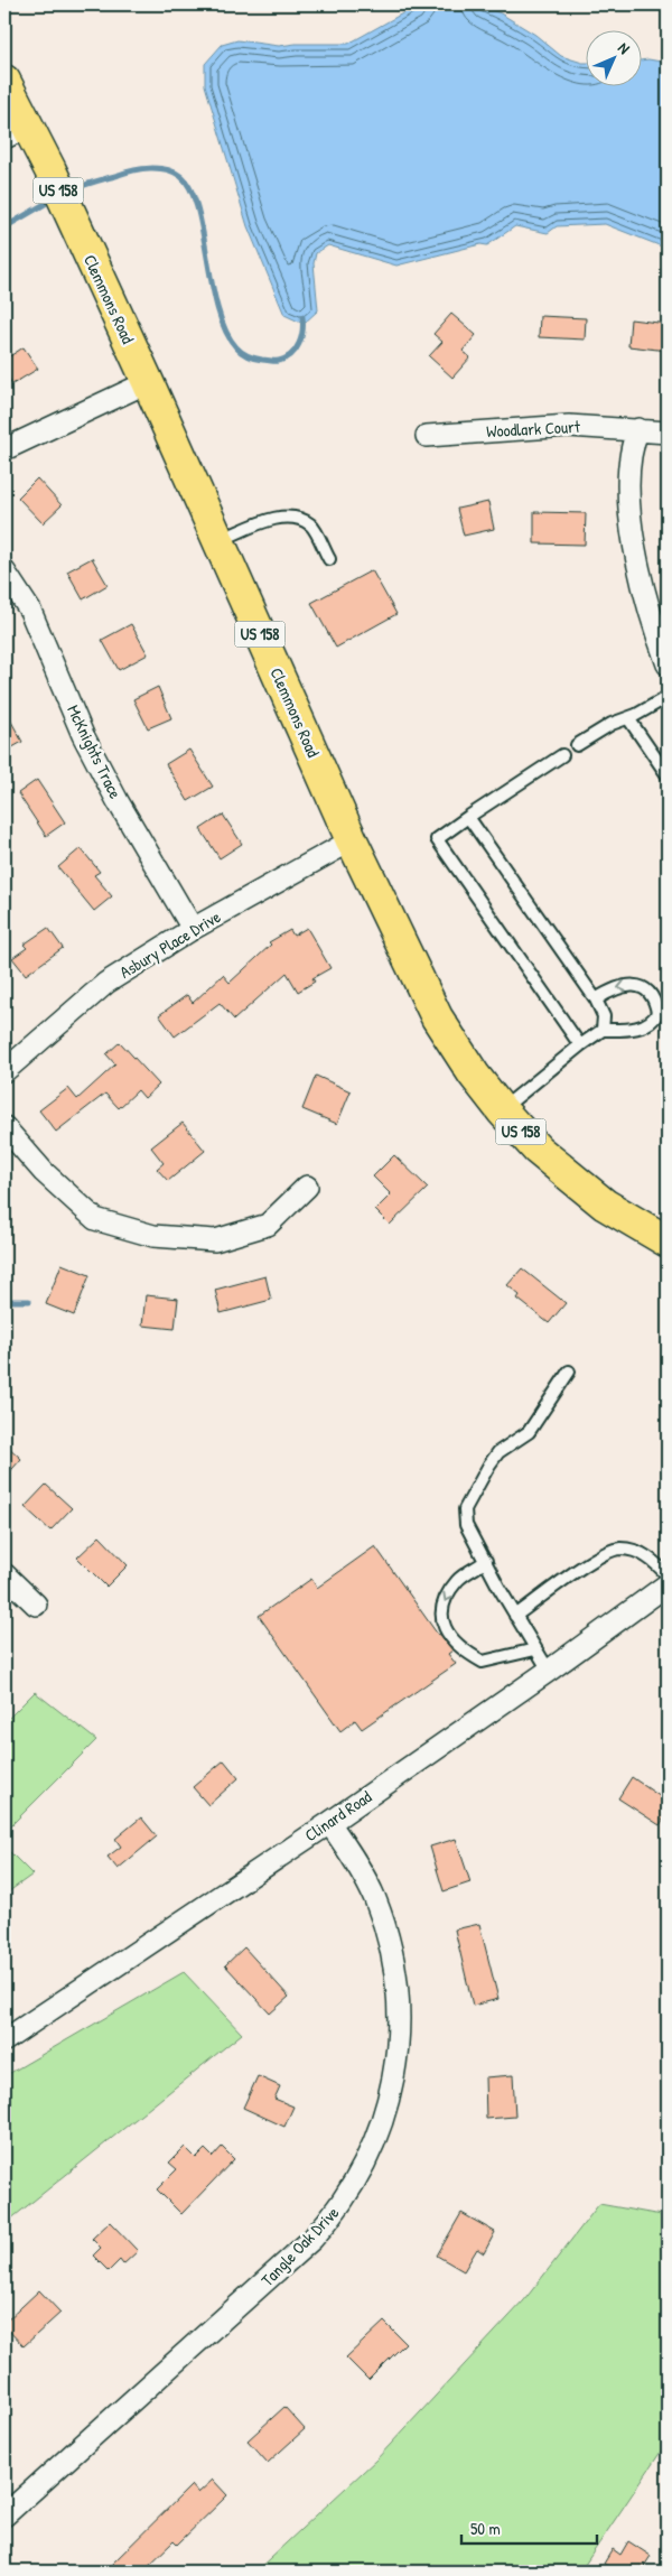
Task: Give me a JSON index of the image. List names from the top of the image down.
{
  "streets": {
    "main road": ["US 158", "Clemmons Road"],
    "street": [
      "Woodlark Court",
      "McKnights Trace",
      "Asbury Place Drive",
      "Clinard Road",
      "Tangle Oak Drive"
    ]
  },
  "crossings": [
    ["Clemmons Road", "Asbury Place Drive"],
    ["McKnights Trace", "Asbury Place Drive"],
    ["Clinard Road", "Tangle Oak Drive"]
  ],
  "scale_bar": "50 m",
  "north": "top right"
}
